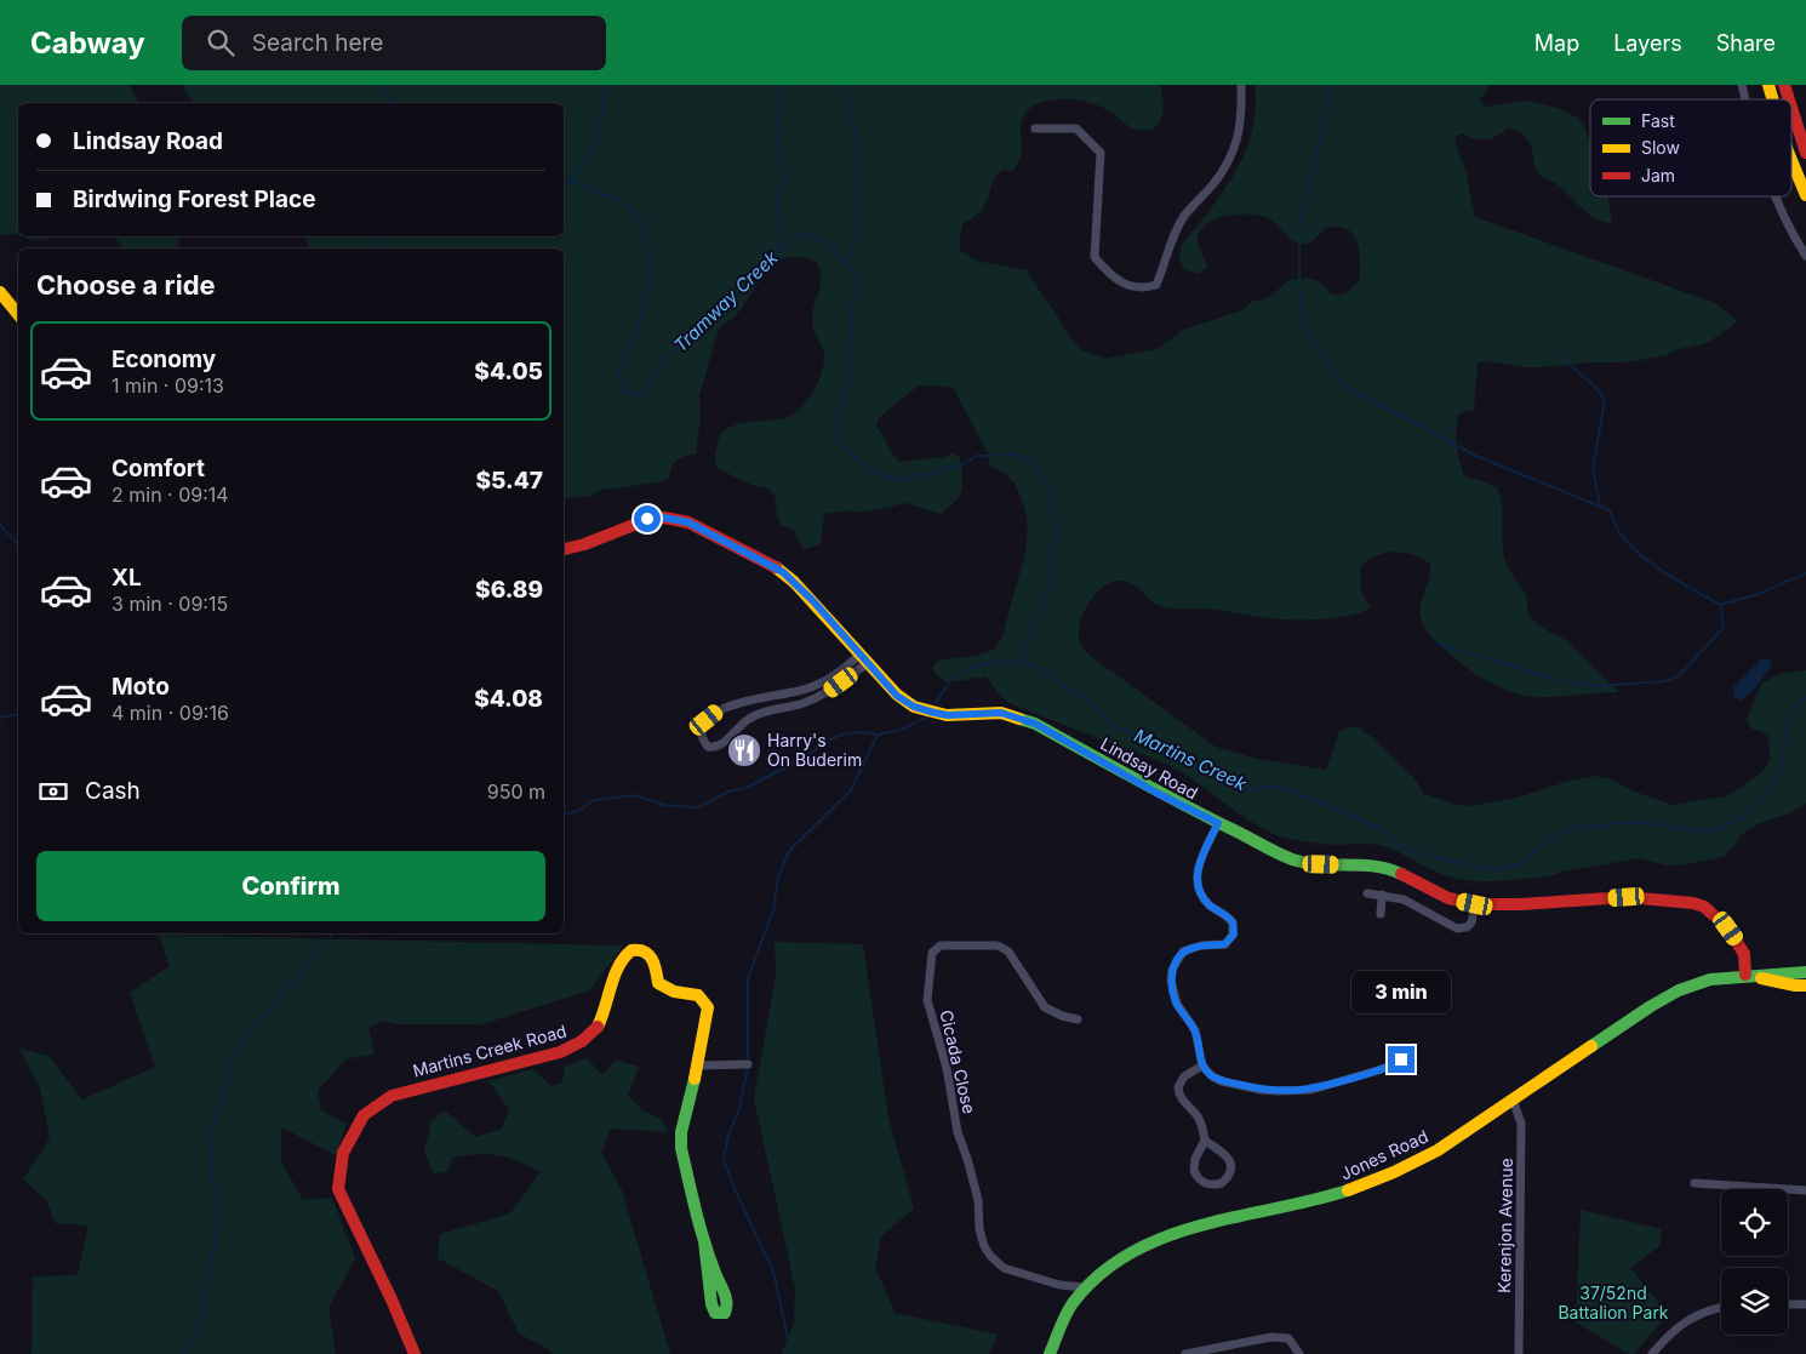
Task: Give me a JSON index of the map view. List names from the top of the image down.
{
  "streets": {
    "main road": ["Lindsay Road", "Martins Creek Road", "Jones Road"],
    "street": ["Cicada Close", "Kerenjon Avenue"]
  },
  "crossings": [
    ["Lindsay Road", "Jones Road"],
    ["Cicada Close", "Jones Road"],
    ["Jones Road", "Kerenjon Avenue"]
  ],
  "water": ["Tramway Creek", "Martins Creek"],
  "parks": ["37/52nd Battalion Park"],
  "places": {
    "restaurant": ["Harry's On Buderim"]
  },
  "legend": ["Fast", "Slow", "Jam"],
  "page": {
    "header": "Cabway",
    "search": "Search here",
    "nav": ["Map", "Layers", "Share"],
    "banner": ["Lindsay Road", "Birdwing Forest Place"],
    "heading": "Choose a ride",
    "list": [
      {
        "name": "Economy",
        "note": "1 min · 09:13",
        "value": "$4.05"
      },
      {
        "name": "Comfort",
        "note": "2 min · 09:14",
        "value": "$5.47"
      },
      {
        "name": "XL",
        "note": "3 min · 09:15",
        "value": "$6.89"
      },
      {
        "name": "Moto",
        "note": "4 min · 09:16",
        "value": "$4.08"
      }
    ],
    "pay": ["Cash", "950 m"],
    "buttons": "Confirm",
    "bubble": "3 min"
  }
}
